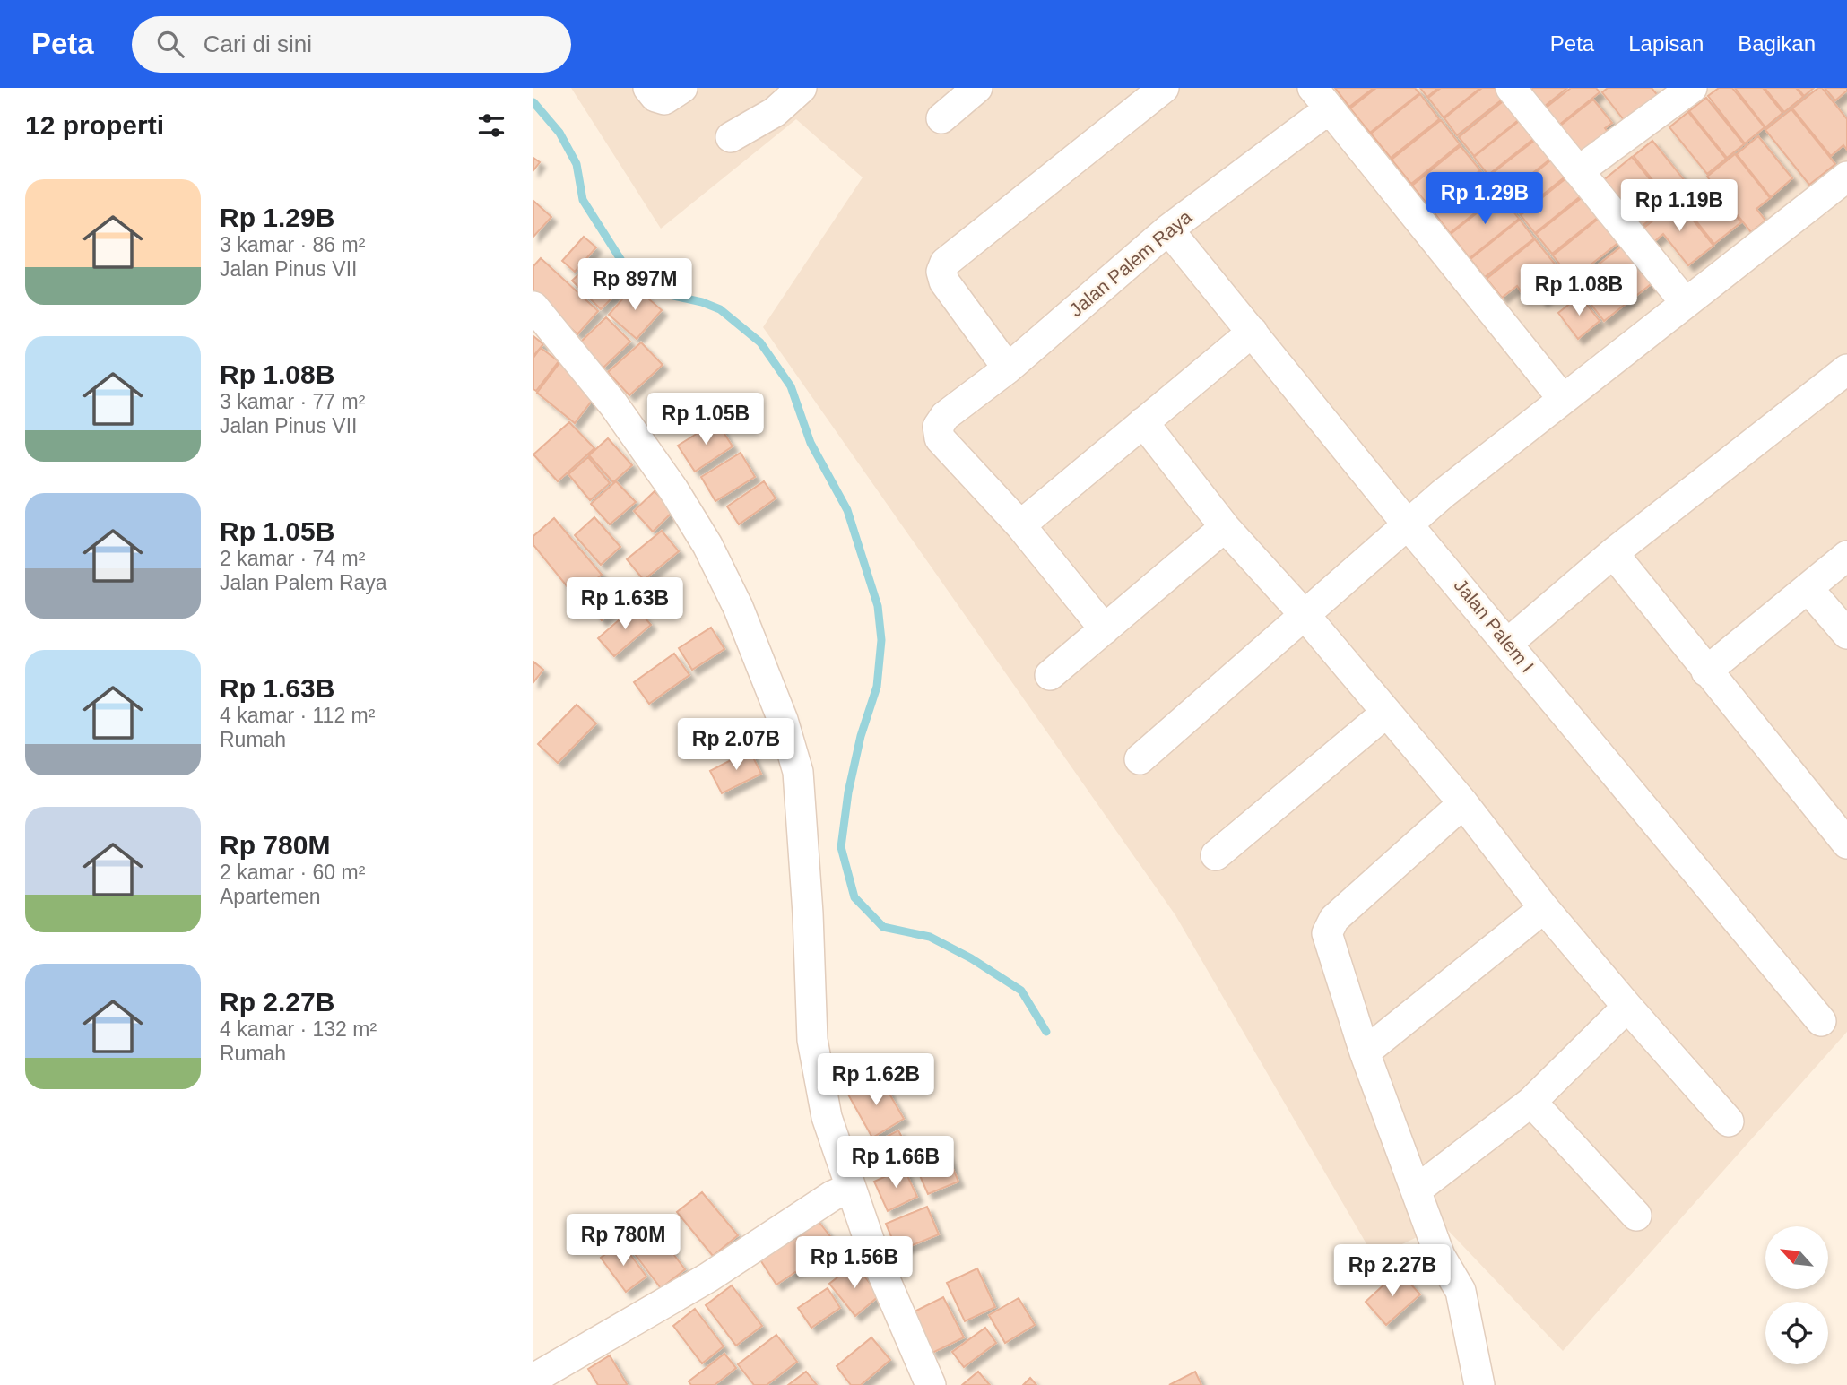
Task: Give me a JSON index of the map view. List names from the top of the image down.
{
  "streets": {
    "street": ["Jalan Palem Raya", "Jalan Palem I"]
  },
  "crossings": [
    ["Jalan Palem Raya", "Jalan Palem I"]
  ],
  "north": "top left",
  "page": {
    "header": "Peta",
    "search": "Cari di sini",
    "nav": ["Peta", "Lapisan", "Bagikan"],
    "heading": "12 properti",
    "list": [
      {
        "name": "Rp 1.29B",
        "note": "3 kamar · 86 m² · Jalan Pinus VII"
      },
      {
        "name": "Rp 1.08B",
        "note": "3 kamar · 77 m² · Jalan Pinus VII"
      },
      {
        "name": "Rp 1.05B",
        "note": "2 kamar · 74 m² · Jalan Palem Raya"
      },
      {
        "name": "Rp 1.63B",
        "note": "4 kamar · 112 m² · Rumah"
      },
      {
        "name": "Rp 780M",
        "note": "2 kamar · 60 m² · Apartemen"
      },
      {
        "name": "Rp 2.27B",
        "note": "4 kamar · 132 m² · Rumah"
      }
    ],
    "price": [
      "Rp 1.29B",
      "Rp 1.19B",
      "Rp 897M",
      "Rp 1.08B",
      "Rp 1.05B",
      "Rp 1.63B",
      "Rp 2.07B",
      "Rp 1.62B",
      "Rp 1.66B",
      "Rp 780M",
      "Rp 1.56B",
      "Rp 2.27B"
    ]
  }
}
